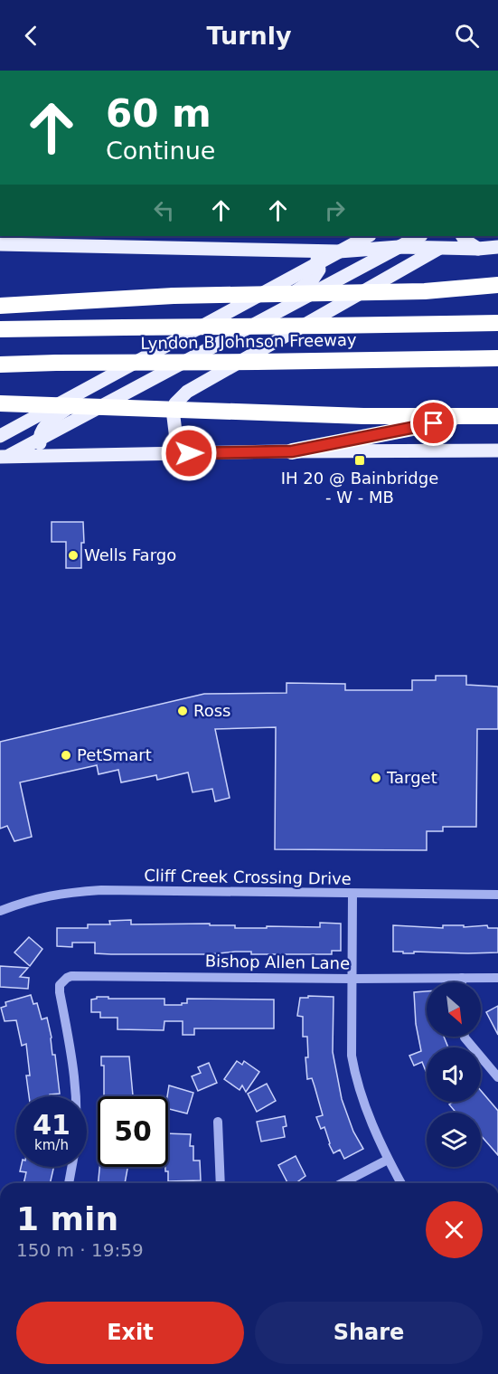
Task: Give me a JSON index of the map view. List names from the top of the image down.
{
  "streets": {
    "highway": ["Lyndon B Johnson Freeway"],
    "street": ["Cliff Creek Crossing Drive", "Bishop Allen Lane"]
  },
  "places": {
    "transit": ["IH 20 @ Bainbridge - W - MB"],
    "other": [
      "Wells Fargo",
      "Ross",
      "PetSmart",
      "Target"
    ]
  },
  "north": "bottom right",
  "page": {
    "header": "Turnly",
    "turn": ["60 m", "Continue"],
    "speed": "41 km/h",
    "limit": "50",
    "heading": ["1 min", "150 m · 19:59"],
    "buttons": ["Exit", "Share"]
  }
}
